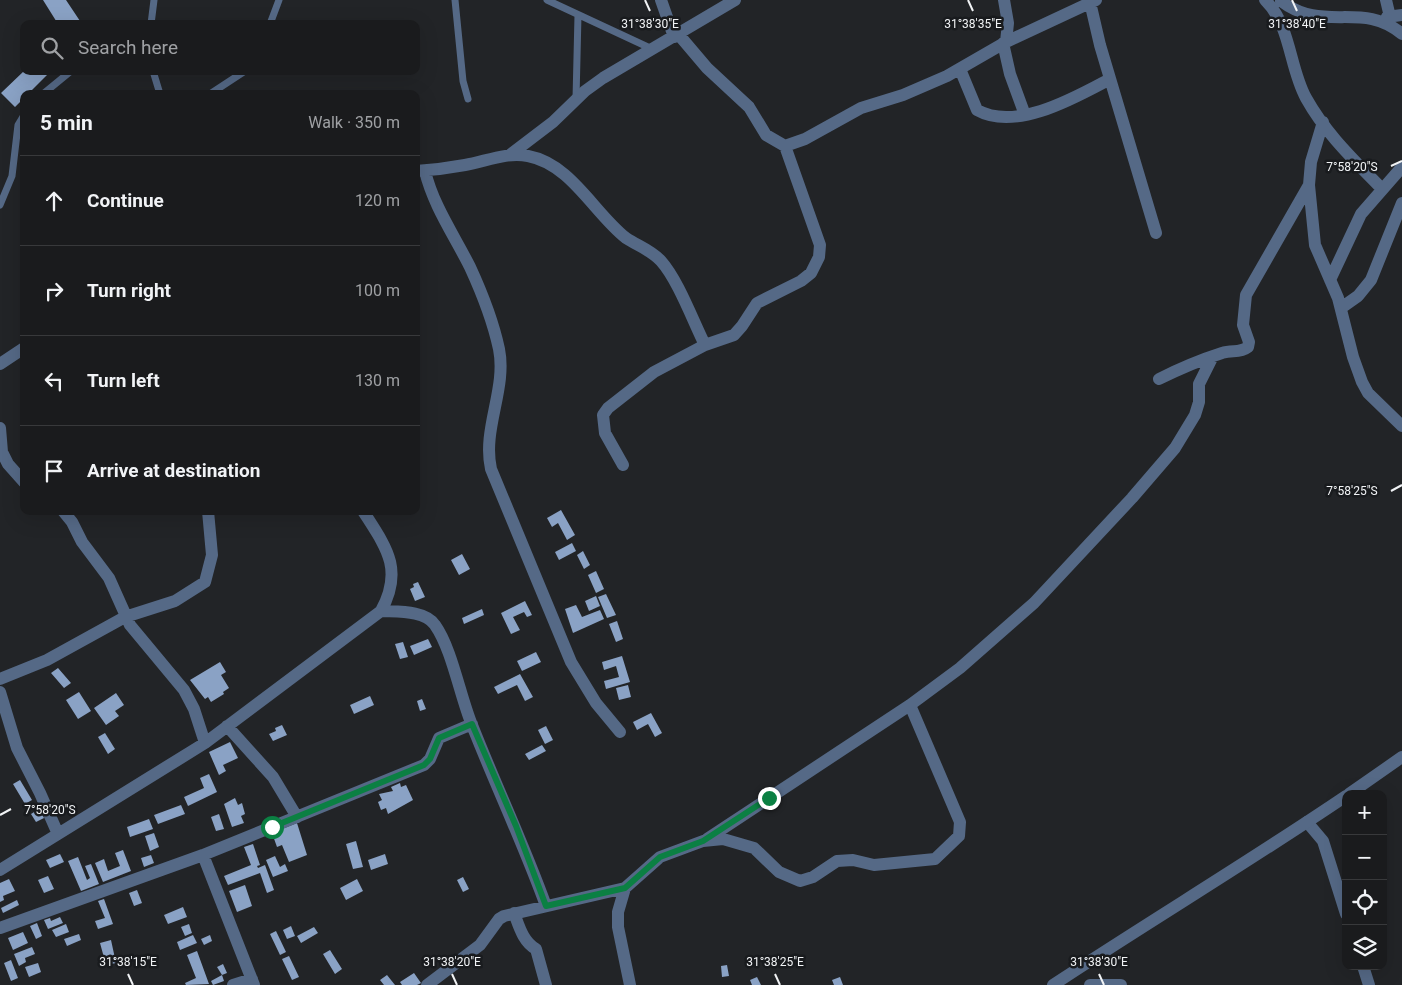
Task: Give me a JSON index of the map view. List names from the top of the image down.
{
  "page": {
    "search": "Search here",
    "heading": ["5 min", "Walk · 350 m"],
    "list": [
      ["Continue", "120 m"],
      ["Turn right", "100 m"],
      ["Turn left", "130 m"],
      "Arrive at destination"
    ],
    "map_buttons": ["+", "−"]
  },
  "coordinates": [
    "31°38'30\"E",
    "31°38'35\"E",
    "31°38'40\"E",
    "7°58'20\"S",
    "7°58'25\"S",
    "31°38'15\"E",
    "31°38'20\"E",
    "31°38'25\"E"
  ]
}
